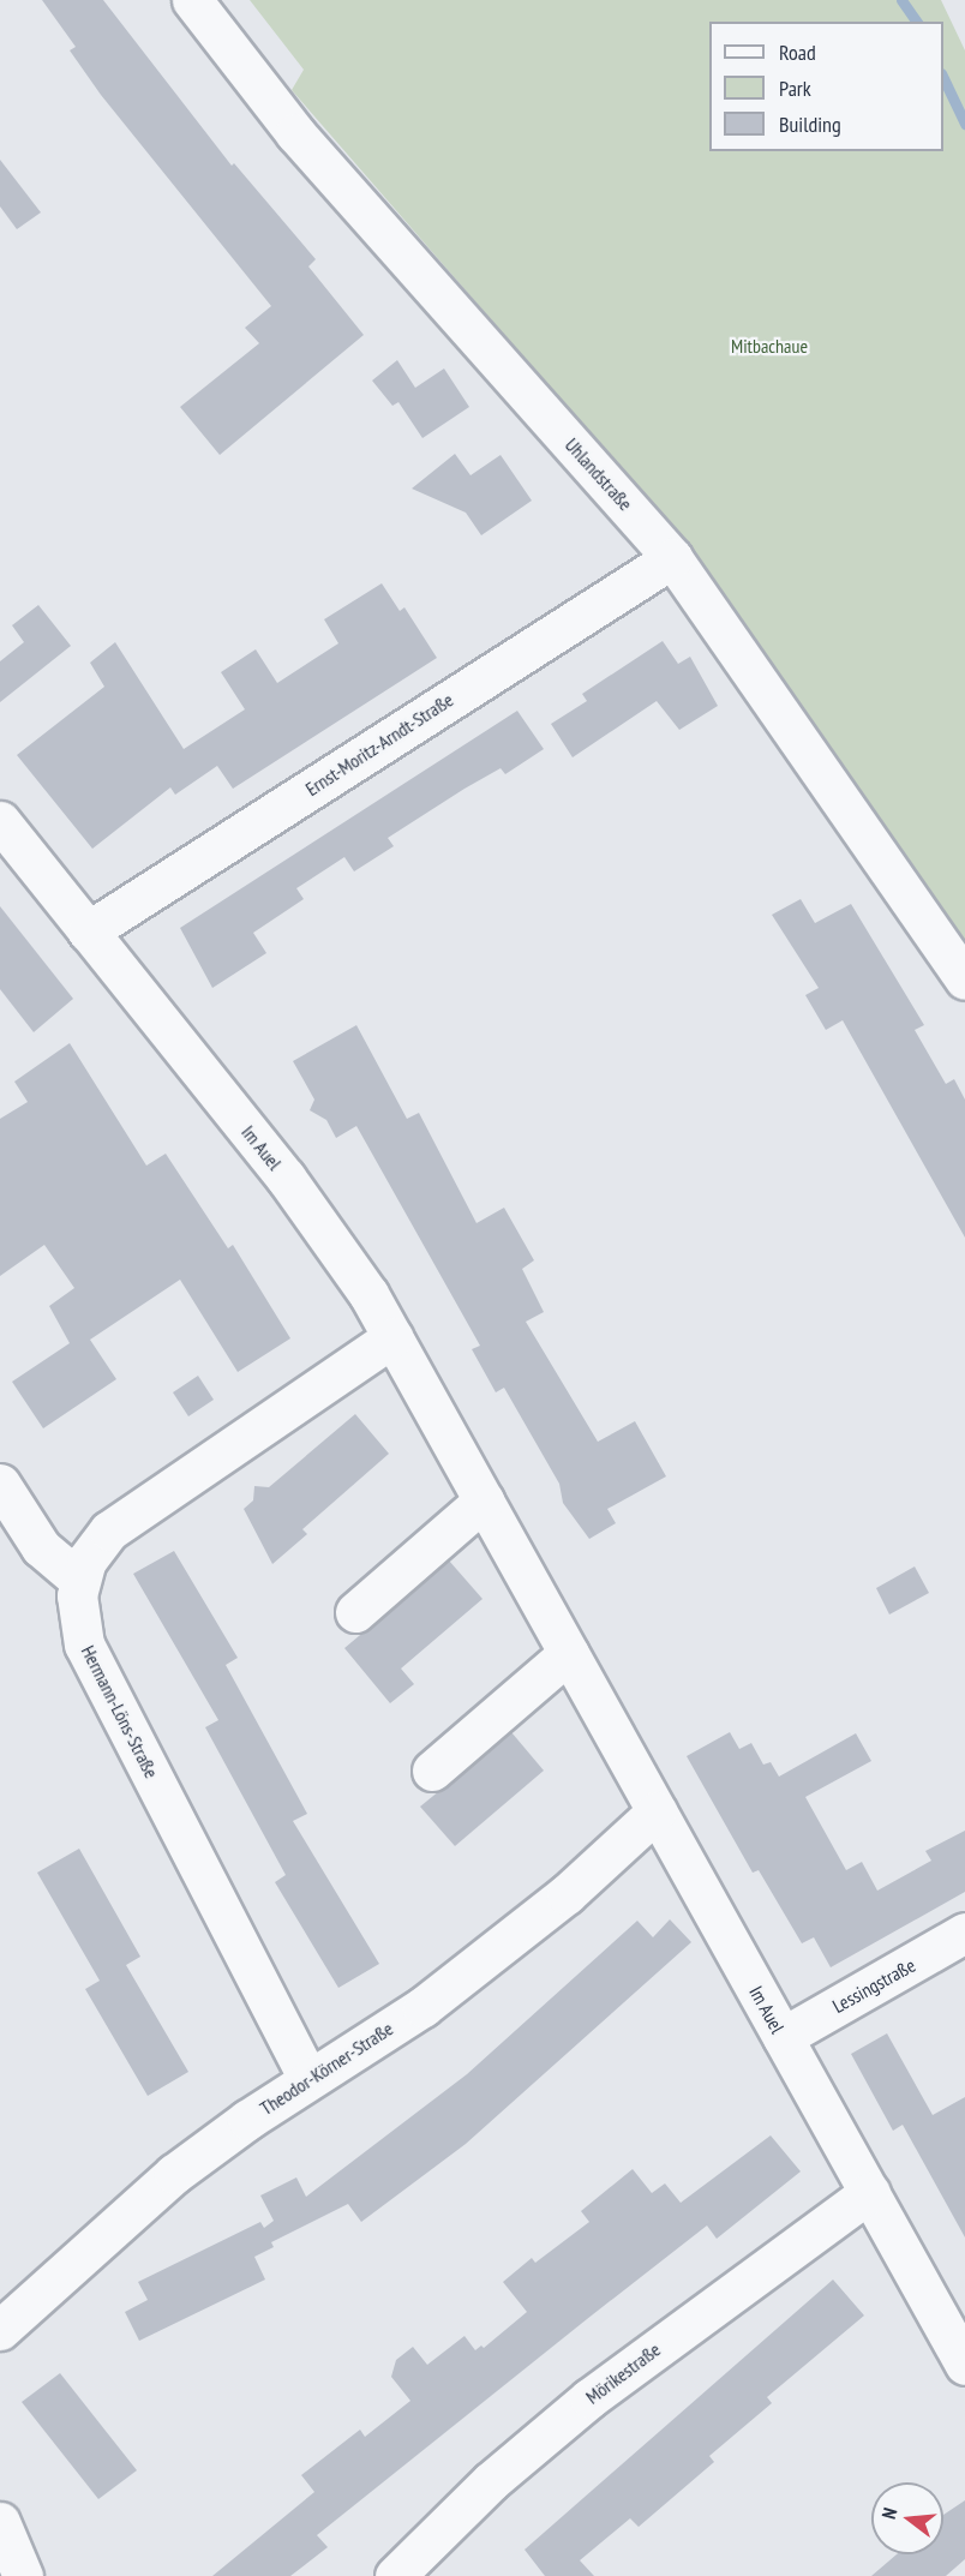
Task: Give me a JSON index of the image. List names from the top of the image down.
{
  "streets": {
    "street": [
      "Uhlandstraße",
      "Ernst-Moritz-Arndt-Straße",
      "Im Auel",
      "Hermann-Löns-Straße",
      "Lessingstraße",
      "Theodor-Körner-Straße",
      "Mörikestraße"
    ]
  },
  "crossings": [
    ["Uhlandstraße", "Ernst-Moritz-Arndt-Straße"],
    ["Ernst-Moritz-Arndt-Straße", "Im Auel"],
    ["Im Auel", "Hermann-Löns-Straße"],
    ["Im Auel", "Lessingstraße"],
    ["Im Auel", "Theodor-Körner-Straße"],
    ["Im Auel", "Mörikestraße"],
    ["Hermann-Löns-Straße", "Theodor-Körner-Straße"]
  ],
  "parks": ["Mitbachaue"],
  "legend": ["Road", "Park", "Building"],
  "north": "left"
}
